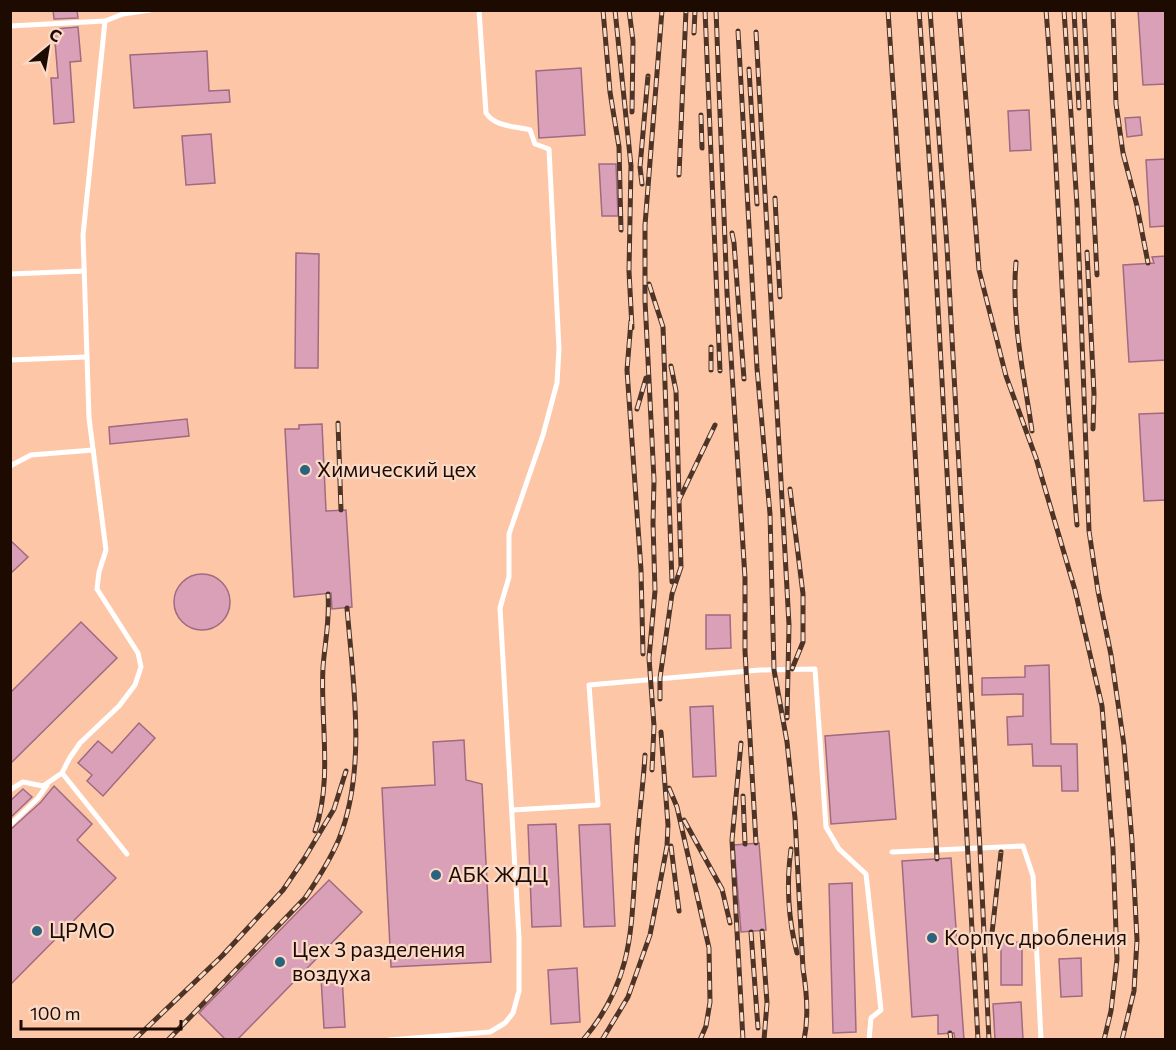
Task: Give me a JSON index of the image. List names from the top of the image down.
{
  "places": [
    "Химический цех",
    "АБК ЖДЦ",
    "ЦРМО",
    "Корпус дробления",
    "Цех 3 разделения воздуха"
  ],
  "scale_bar": "100 m",
  "north": "top right"
}
